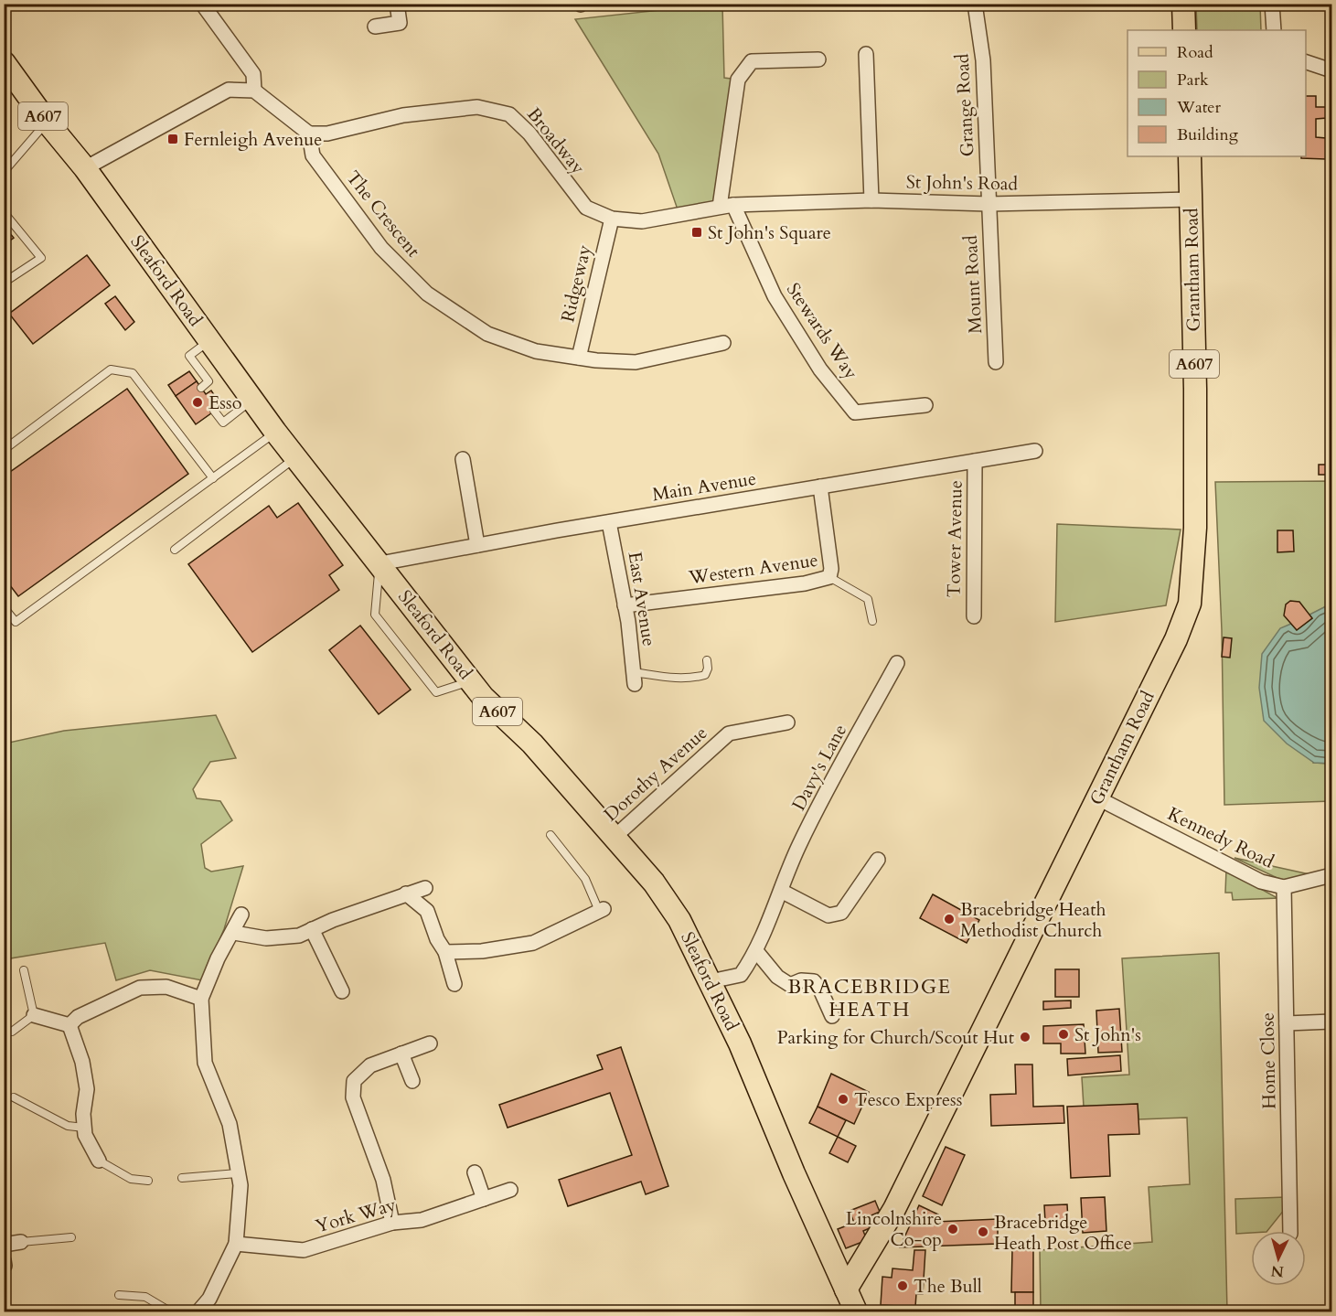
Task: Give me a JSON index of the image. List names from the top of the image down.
{
  "streets": {
    "main road": ["A607", "Grantham Road", "Sleaford Road"],
    "street": [
      "Grange Road",
      "Broadway",
      "St John's Road",
      "The Crescent",
      "Ridgeway",
      "Mount Road",
      "Stewards Way",
      "Main Avenue",
      "Tower Avenue",
      "Western Avenue",
      "East Avenue",
      "Davy's Lane",
      "Dorothy Avenue",
      "Kennedy Road",
      "Home Close",
      "York Way"
    ]
  },
  "crossings": [
    ["Grange Road", "St John's Road"],
    ["Grange Road", "Mount Road"],
    ["A607", "Grantham Road"],
    ["A607", "Sleaford Road"],
    ["Broadway", "St John's Road"],
    ["Broadway", "The Crescent"],
    ["Broadway", "Ridgeway"],
    ["Broadway", "Stewards Way"],
    ["St John's Road", "Grantham Road"],
    ["St John's Road", "Mount Road"],
    ["St John's Road", "Stewards Way"],
    ["The Crescent", "Ridgeway"],
    ["Grantham Road", "Sleaford Road"],
    ["Grantham Road", "Kennedy Road"],
    ["Sleaford Road", "Main Avenue"],
    ["Sleaford Road", "Davy's Lane"],
    ["Sleaford Road", "Dorothy Avenue"],
    ["Main Avenue", "Tower Avenue"],
    ["Main Avenue", "Western Avenue"],
    ["Main Avenue", "East Avenue"],
    ["Western Avenue", "East Avenue"],
    ["Kennedy Road", "Home Close"]
  ],
  "districts": ["BRACEBRIDGE HEATH"],
  "places": {
    "transit": ["Fernleigh Avenue", "St John's Square"],
    "other": [
      "Esso",
      "Bracebridge Heath Methodist Church",
      "St John's",
      "Parking for Church/Scout Hut",
      "Tesco Express",
      "Lincolnshire Co-op",
      "Bracebridge Heath Post Office",
      "The Bull"
    ]
  },
  "legend": [
    "Road",
    "Park",
    "Water",
    "Building"
  ],
  "north": "bottom"
}
